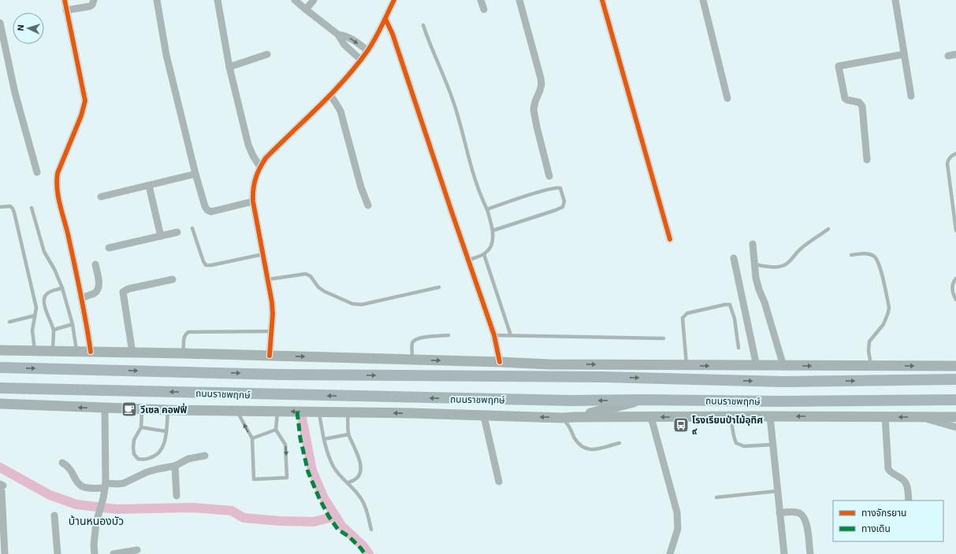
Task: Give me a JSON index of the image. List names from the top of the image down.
{
  "streets": {
    "main road": ["ถนนราชพฤกษ์"]
  },
  "districts": ["บ้านหนองบัว"],
  "places": {
    "cafe": ["วีเซล คอฟฟี่"],
    "bus stop": ["โรงเรียนป่าไม้อุทิศ ๙"]
  },
  "legend": ["ทางจักรยาน", "ทางเดิน"],
  "north": "left"
}
